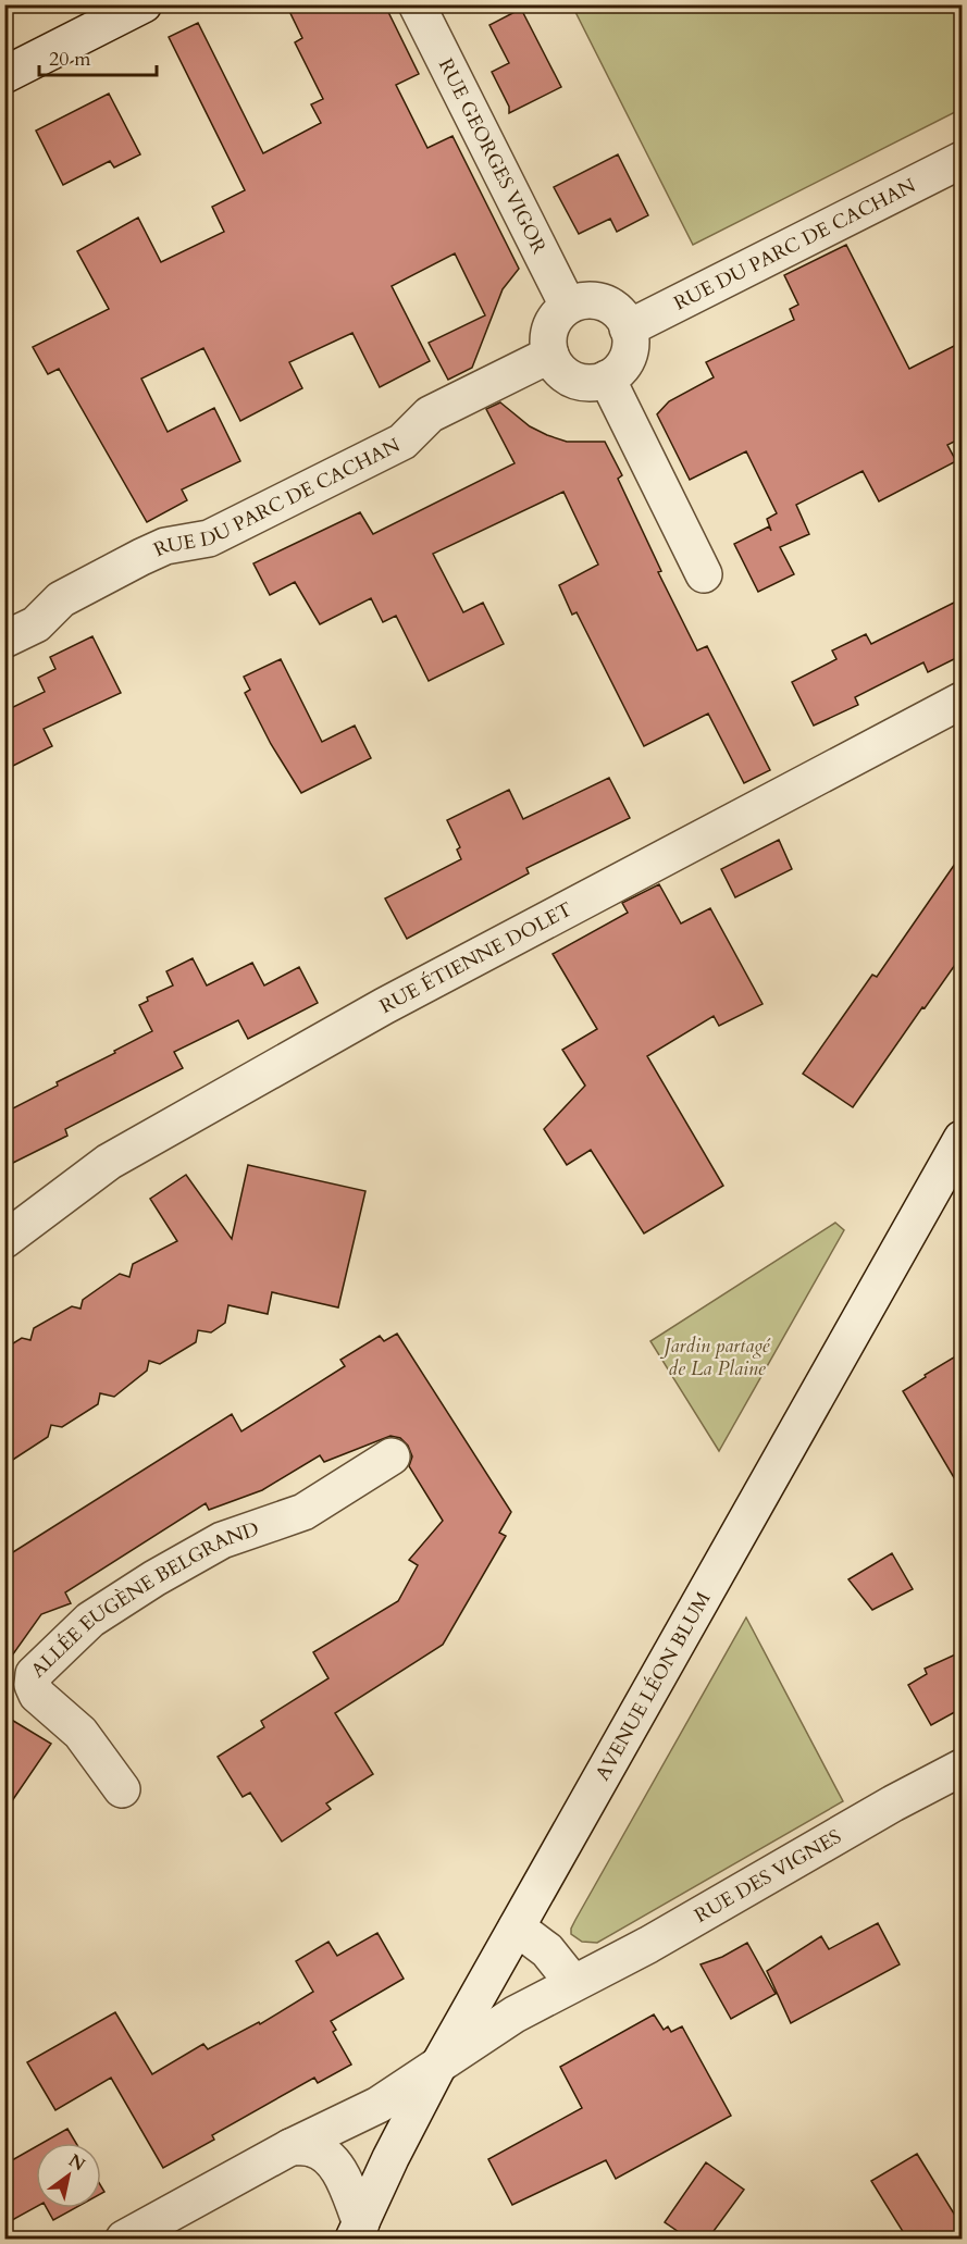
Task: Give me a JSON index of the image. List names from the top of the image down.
{
  "streets": {
    "street": [
      "RUE GEORGES VIGOR",
      "RUE DU PARC DE CACHAN",
      "RUE ÉTIENNE DOLET",
      "ALLÉE EUGÈNE BELGRAND",
      "AVENUE LÉON BLUM",
      "RUE DES VIGNES"
    ]
  },
  "crossings": [
    ["RUE GEORGES VIGOR", "RUE DU PARC DE CACHAN"],
    ["AVENUE LÉON BLUM", "RUE DES VIGNES"]
  ],
  "parks": ["Jardin partagé de La Plaine"],
  "scale_bar": "20 m",
  "north": "top right"
}
